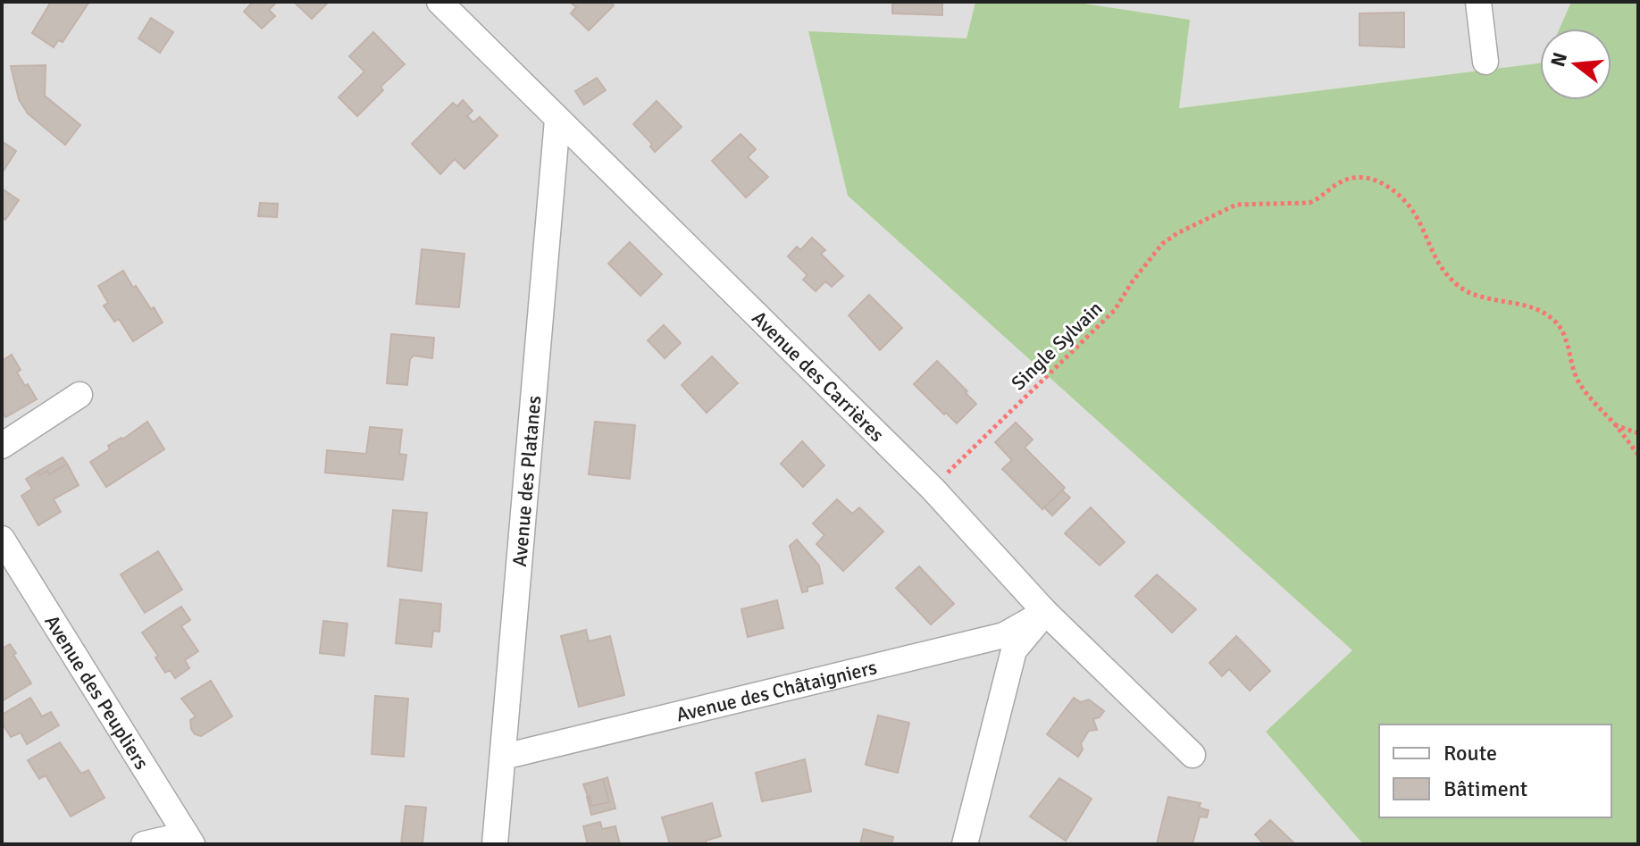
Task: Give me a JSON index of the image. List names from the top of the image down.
{
  "streets": {
    "street": [
      "Avenue des Carrières",
      "Avenue des Platanes",
      "Avenue des Châtaigniers",
      "Avenue des Peupliers"
    ],
    "path": ["Single Sylvain"]
  },
  "crossings": [
    ["Single Sylvain", "Avenue des Carrières"],
    ["Avenue des Carrières", "Avenue des Platanes"],
    ["Avenue des Carrières", "Avenue des Châtaigniers"],
    ["Avenue des Platanes", "Avenue des Châtaigniers"]
  ],
  "legend": ["Route", "Bâtiment"],
  "north": "left"
}
